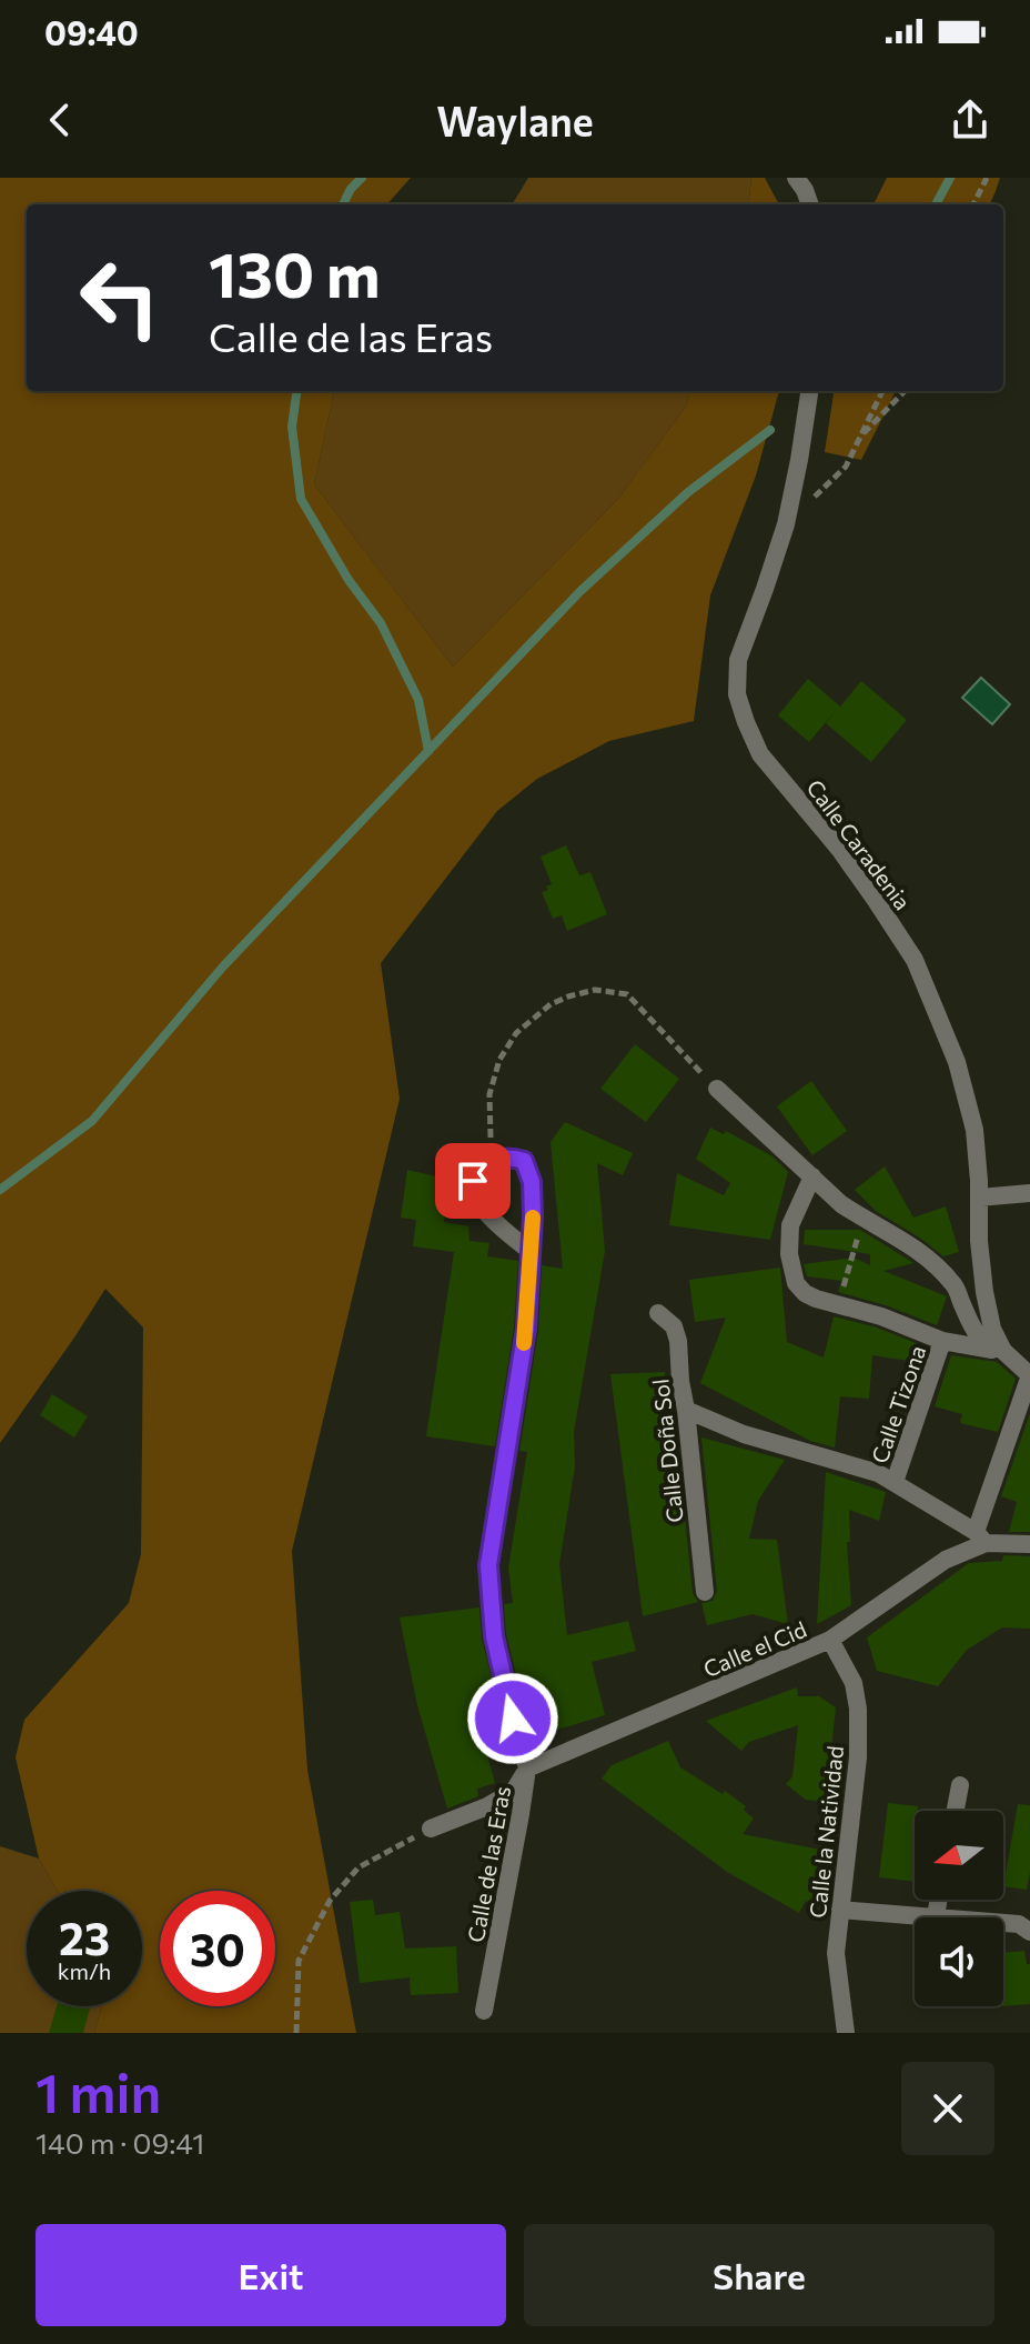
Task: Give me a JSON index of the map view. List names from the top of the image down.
{
  "streets": {
    "street": [
      "Calle Caradenia",
      "Calle Tizona",
      "Calle Doña Sol",
      "Calle el Cid",
      "Calle la Natividad",
      "Calle de las Eras"
    ]
  },
  "crossings": [
    ["Calle el Cid", "Calle la Natividad"],
    ["Calle el Cid", "Calle de las Eras"]
  ],
  "north": "left",
  "page": {
    "status": "09:40",
    "header": "Waylane",
    "turn": ["130 m", "Calle de las Eras"],
    "speed": "23 km/h",
    "limit": "30",
    "heading": ["1 min", "140 m · 09:41"],
    "buttons": ["Exit", "Share"]
  }
}
